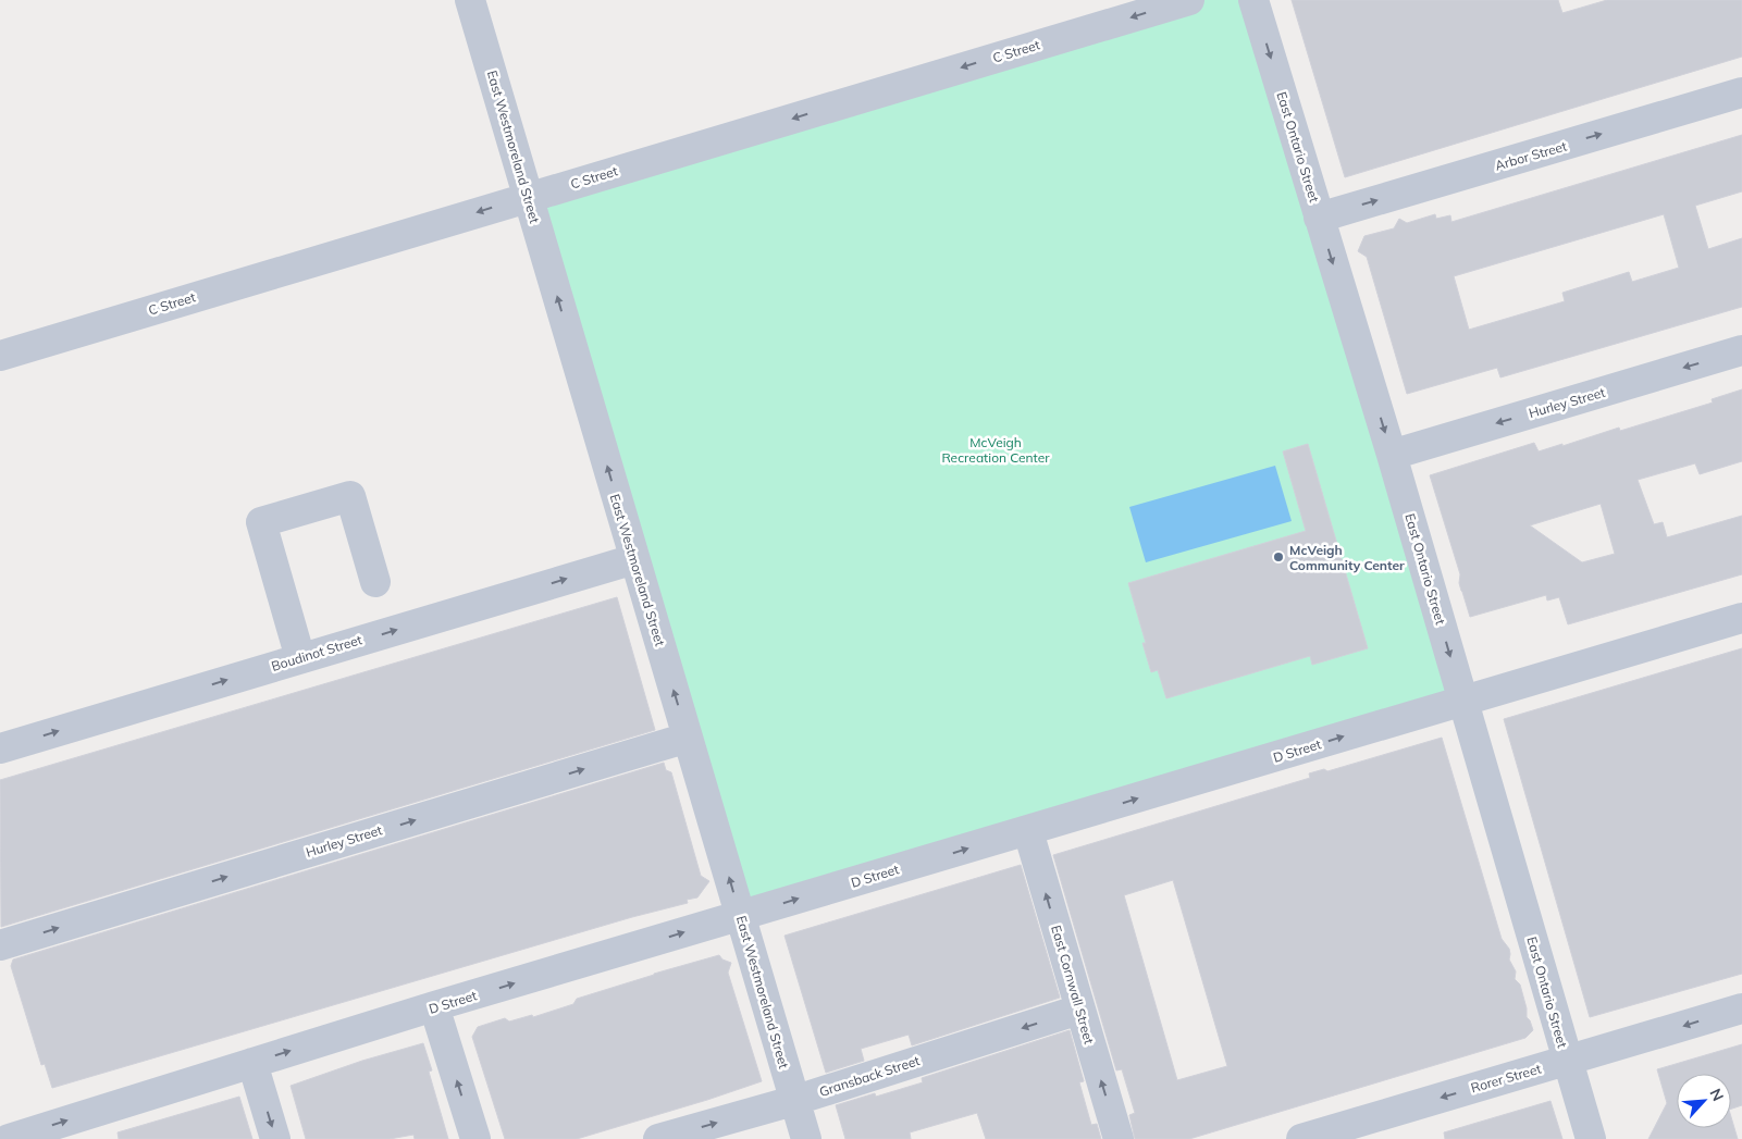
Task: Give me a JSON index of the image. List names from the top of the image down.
{
  "streets": {
    "street": [
      "C Street",
      "East Westmoreland Street",
      "East Ontario Street",
      "Arbor Street",
      "Hurley Street",
      "Boudinot Street",
      "D Street",
      "East Cornwall Street",
      "Gransback Street",
      "Rorer Street"
    ]
  },
  "crossings": [
    ["C Street", "East Westmoreland Street"],
    ["East Westmoreland Street", "Hurley Street"],
    ["East Westmoreland Street", "Boudinot Street"],
    ["East Westmoreland Street", "D Street"],
    ["East Westmoreland Street", "Gransback Street"],
    ["East Ontario Street", "Arbor Street"],
    ["East Ontario Street", "Hurley Street"],
    ["East Ontario Street", "D Street"],
    ["East Ontario Street", "Rorer Street"],
    ["D Street", "East Cornwall Street"],
    ["East Cornwall Street", "Gransback Street"]
  ],
  "one_way": [
    "C Street",
    "East Westmoreland Street",
    "East Ontario Street",
    "Arbor Street",
    "Boudinot Street",
    "D Street",
    "East Cornwall Street",
    "Rorer Street"
  ],
  "parks": ["McVeigh Recreation Center"],
  "places": ["McVeigh Community Center"],
  "north": "top right"
}
